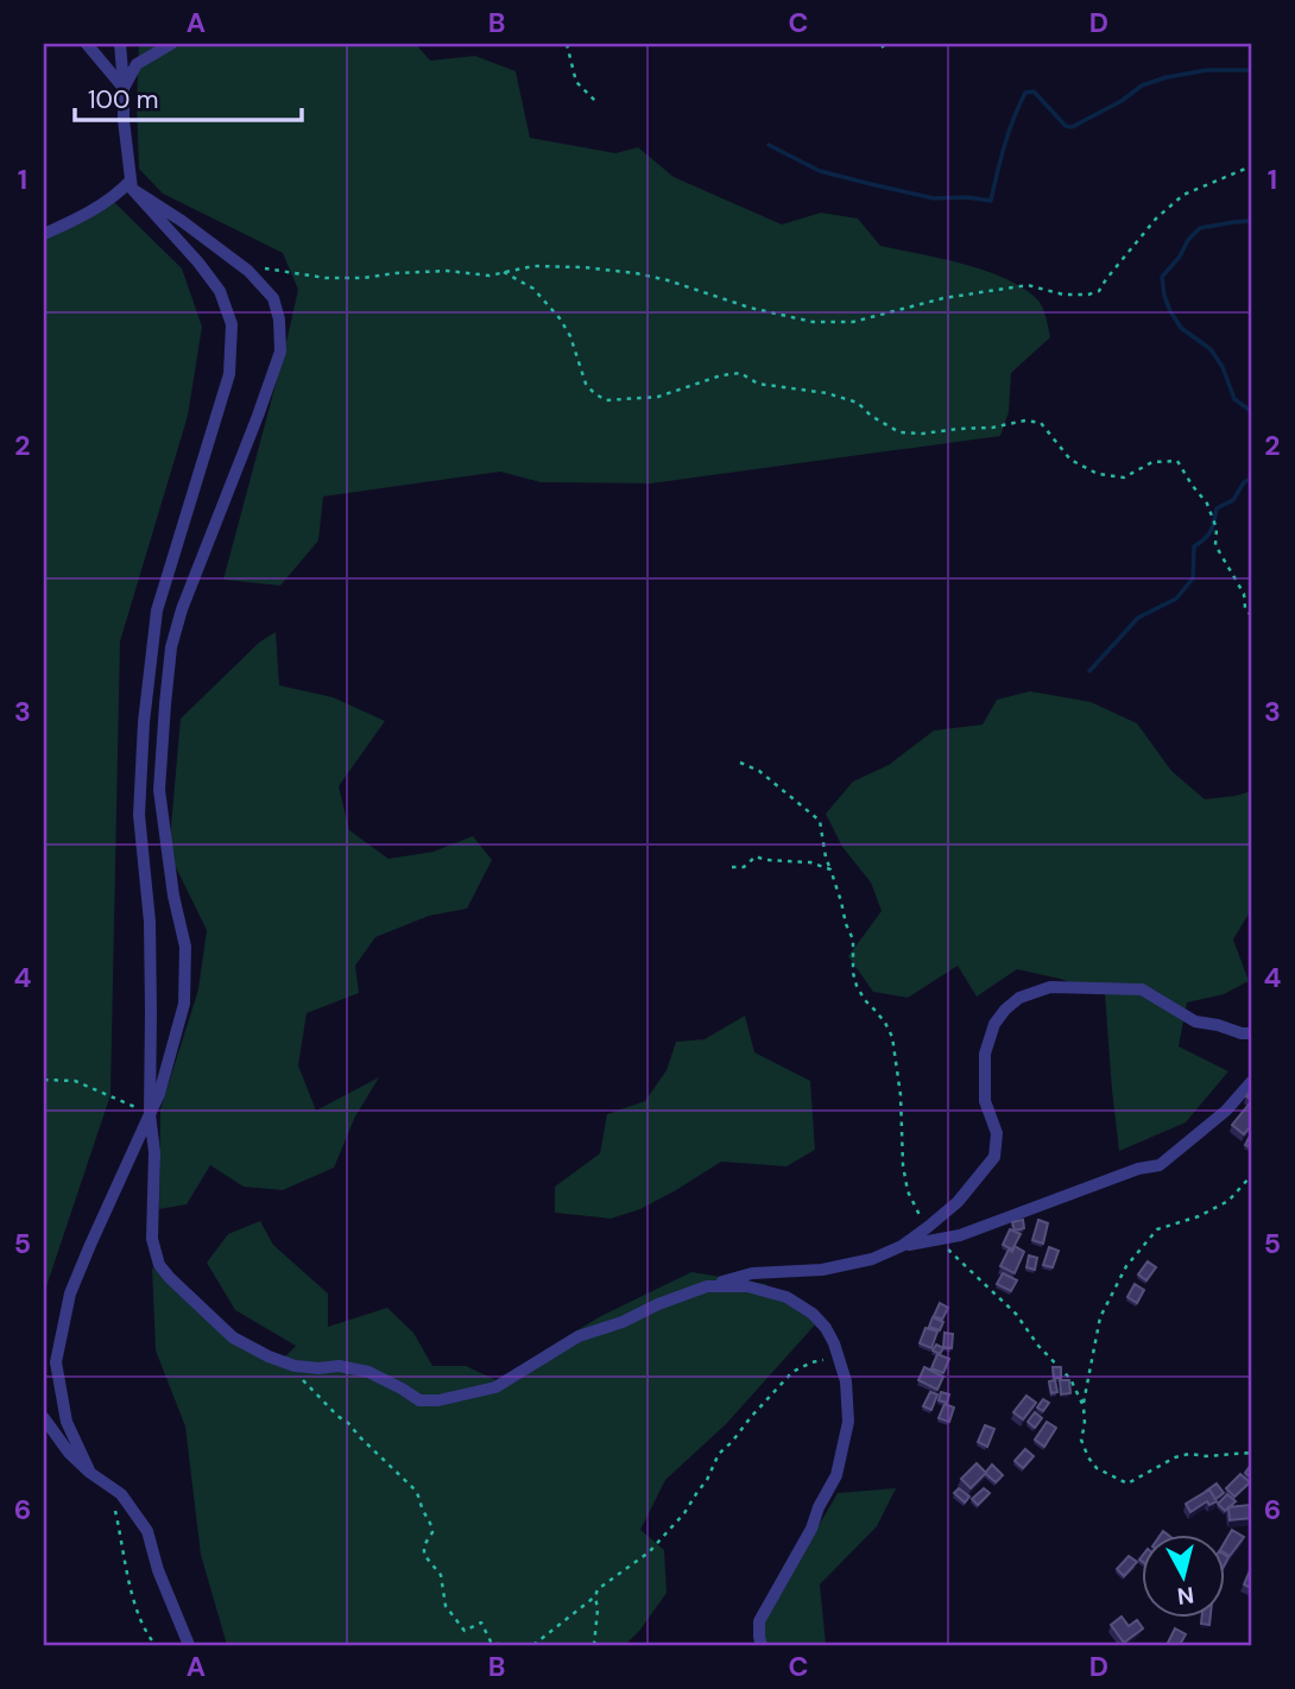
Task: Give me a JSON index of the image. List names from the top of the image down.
{
  "scale_bar": "100 m",
  "north": "bottom",
  "grid": {
    "columns": [
      "A",
      "B",
      "C",
      "D"
    ],
    "rows": [
      "1",
      "2",
      "3",
      "4",
      "5",
      "6"
    ]
  }
}
